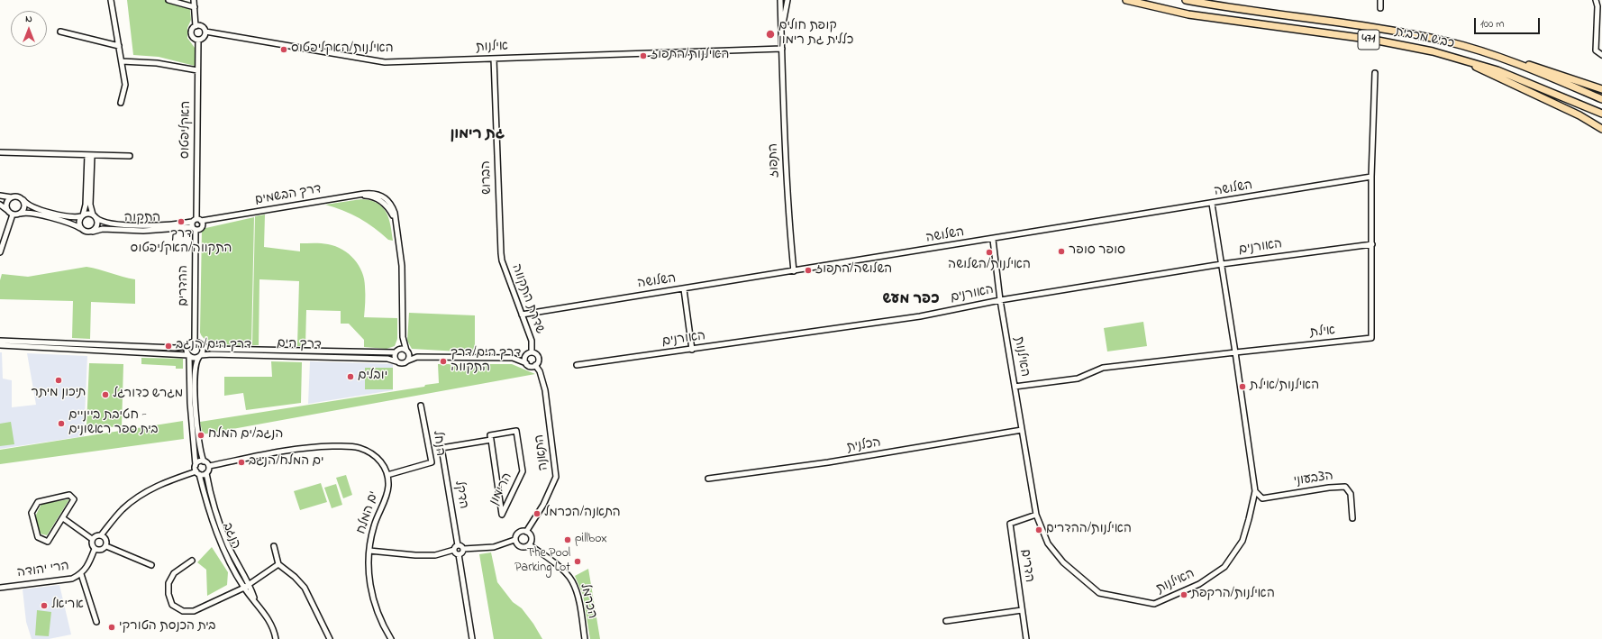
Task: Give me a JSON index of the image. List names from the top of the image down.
{
  "streets": {
    "highway": ["כביש מכבית", "471"],
    "street": [
      "אילנות",
      "האקליפטוס",
      "התפוז",
      "הברוש",
      "השלושה",
      "דרך הבשמים",
      "התקוה",
      "האורנים",
      "ההדרים",
      "שדרת התקווה",
      "אילת",
      "דרך הים",
      "האילנות",
      "הנחל",
      "הכלנית",
      "התאנה",
      "הצבעוני",
      "הרימון",
      "הדקל",
      "ים המלח",
      "הנגב",
      "הדרים",
      "הרי יהודה",
      "הכרמל"
    ]
  },
  "crossings": [
    ["אילנות", "האקליפטוס"],
    ["אילנות", "התפוז"],
    ["אילנות", "הברוש"],
    ["האקליפטוס", "דרך הבשמים"],
    ["האקליפטוס", "התקוה"],
    ["האקליפטוס", "ההדרים"],
    ["התפוז", "השלושה"],
    ["הברוש", "שדרת התקווה"],
    ["השלושה", "שדרת התקווה"],
    ["השלושה", "אילת"],
    ["השלושה", "האילנות"],
    ["דרך הבשמים", "התקוה"],
    ["דרך הבשמים", "דרך הים"],
    ["התקוה", "ההדרים"],
    ["האורנים", "אילת"],
    ["האורנים", "האילנות"],
    ["ההדרים", "דרך הים"],
    ["שדרת התקווה", "התאנה"],
    ["אילת", "האילנות"],
    ["האילנות", "הכלנית"],
    ["האילנות", "הצבעוני"],
    ["האילנות", "הדרים"],
    ["הנחל", "ים המלח"],
    ["התאנה", "הכרמל"],
    ["הרימון", "הדקל"]
  ],
  "districts": ["גת רימון", "כפר מעש"],
  "places": [
    "קופת חולים כללית גת רימון",
    "האילנות/האקליפטוס",
    "האילנות/התפוז",
    "דרך התקווה/האקליפטוס",
    "סופר סופר",
    "האילנות/השלושה",
    "השלושה/התפוז",
    "דרך הים/הנגב",
    "דרך הים/דרך התקווה",
    "יובלים",
    "תיכון מיתר",
    "האילנות/אילת",
    "מגרש כדורגל",
    "חטיבת בייניים - בית ספר ראשונים",
    "הנגב/ים המלח",
    "ים המלח/הנגב",
    "התאנה/הכרמל",
    "האילנות/ההדרים",
    "pillbox",
    "The Pool Parking Lot",
    "האילנות/הרקפת",
    "אריאל",
    "בית הכנסת הטורקי"
  ],
  "scale_bar": "100 m",
  "north": "top"
}
